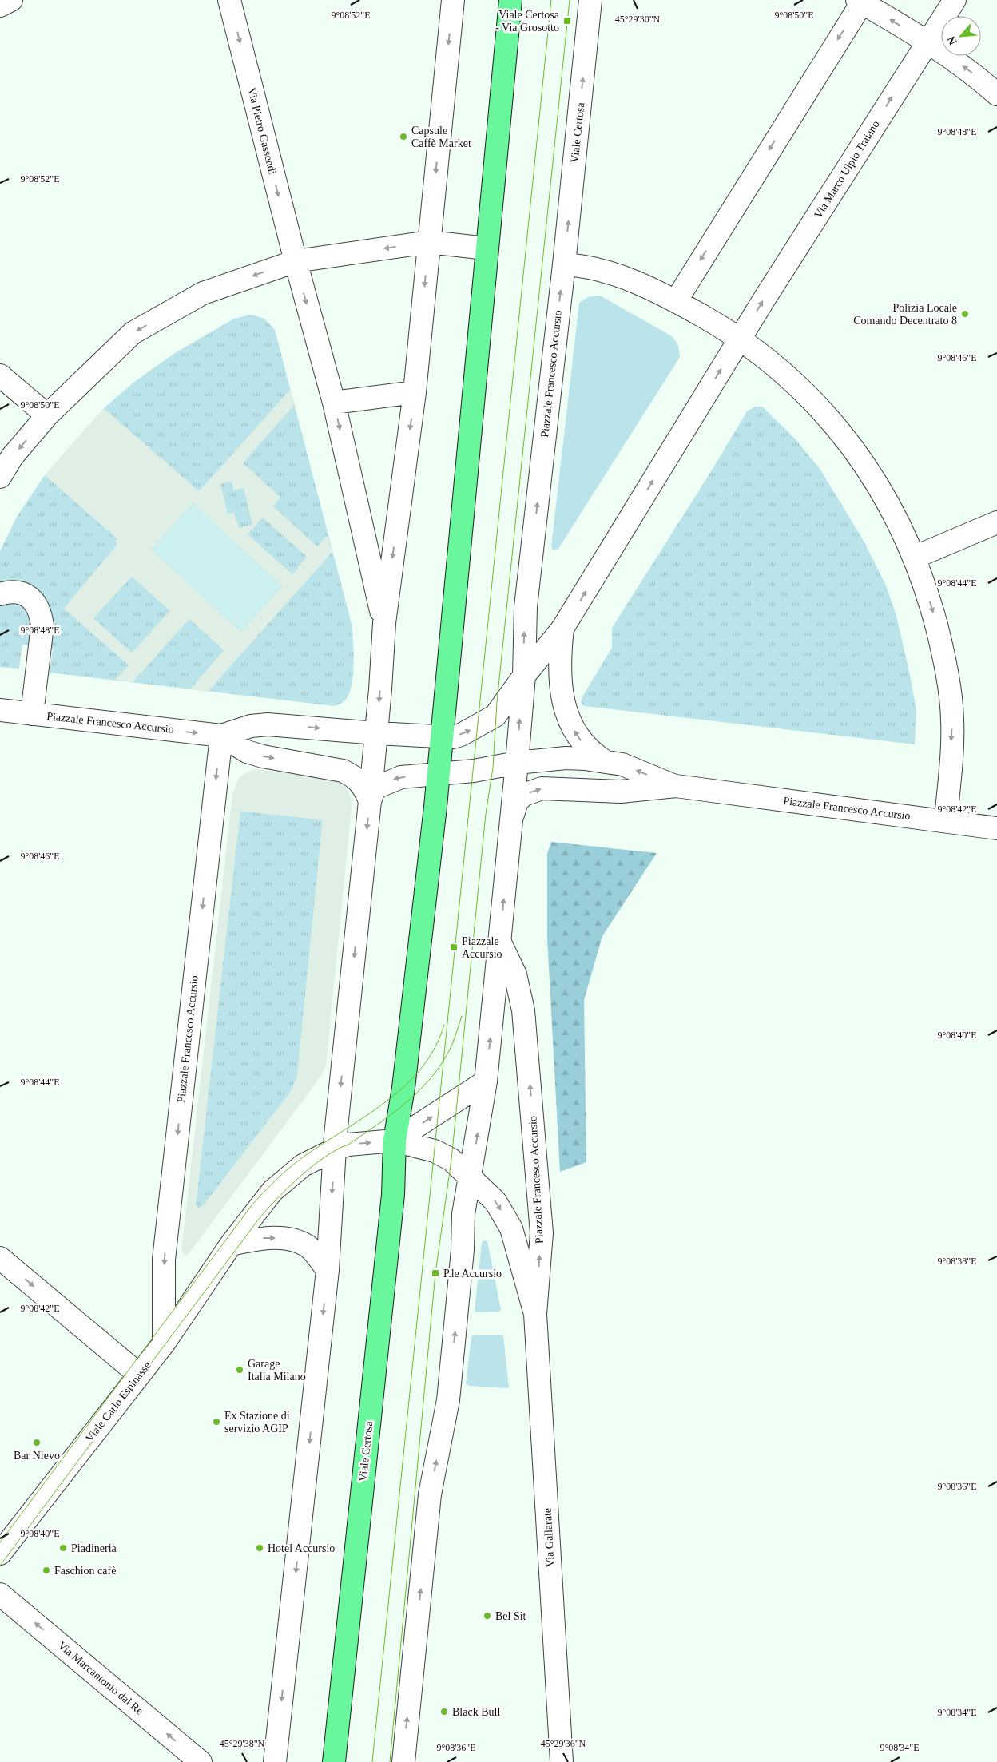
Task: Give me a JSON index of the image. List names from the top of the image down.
{
  "streets": {
    "main road": ["Viale Certosa"],
    "street": [
      "Via Pietro Gassendi",
      "Via Marco Ulpio Traiano",
      "Piazzale Francesco Accursio",
      "Viale Carlo Espinasse",
      "Via Gallarate",
      "Via Marcantonio dal Re"
    ]
  },
  "crossings": [
    ["Via Pietro Gassendi", "Piazzale Francesco Accursio"],
    ["Viale Certosa", "Piazzale Francesco Accursio"],
    ["Via Marco Ulpio Traiano", "Piazzale Francesco Accursio"],
    ["Piazzale Francesco Accursio", "Viale Carlo Espinasse"],
    ["Piazzale Francesco Accursio", "Via Gallarate"]
  ],
  "one_way": ["Via Marcantonio dal Re"],
  "places": {
    "transit": ["Viale Certosa - Via Grosotto", "Piazzale Accursio", "P.le Accursio"],
    "other": [
      "Capsule Caffè Market",
      "Polizia Locale Comando Decentrato 8",
      "Garage Italia Milano",
      "Ex Stazione di servizio AGIP",
      "Bar Nievo",
      "Piadineria",
      "Hotel Accursio",
      "Faschion cafè",
      "Bel Sit",
      "Black Bull"
    ]
  },
  "north": "bottom left",
  "coordinates": [
    "9°08'52\"E",
    "9°08'50\"E",
    "45°29'30\"N",
    "9°08'48\"E",
    "9°08'46\"E",
    "9°08'44\"E",
    "9°08'42\"E",
    "9°08'40\"E",
    "9°08'38\"E",
    "9°08'36\"E",
    "9°08'34\"E",
    "45°29'38\"N",
    "45°29'36\"N"
  ]
}
